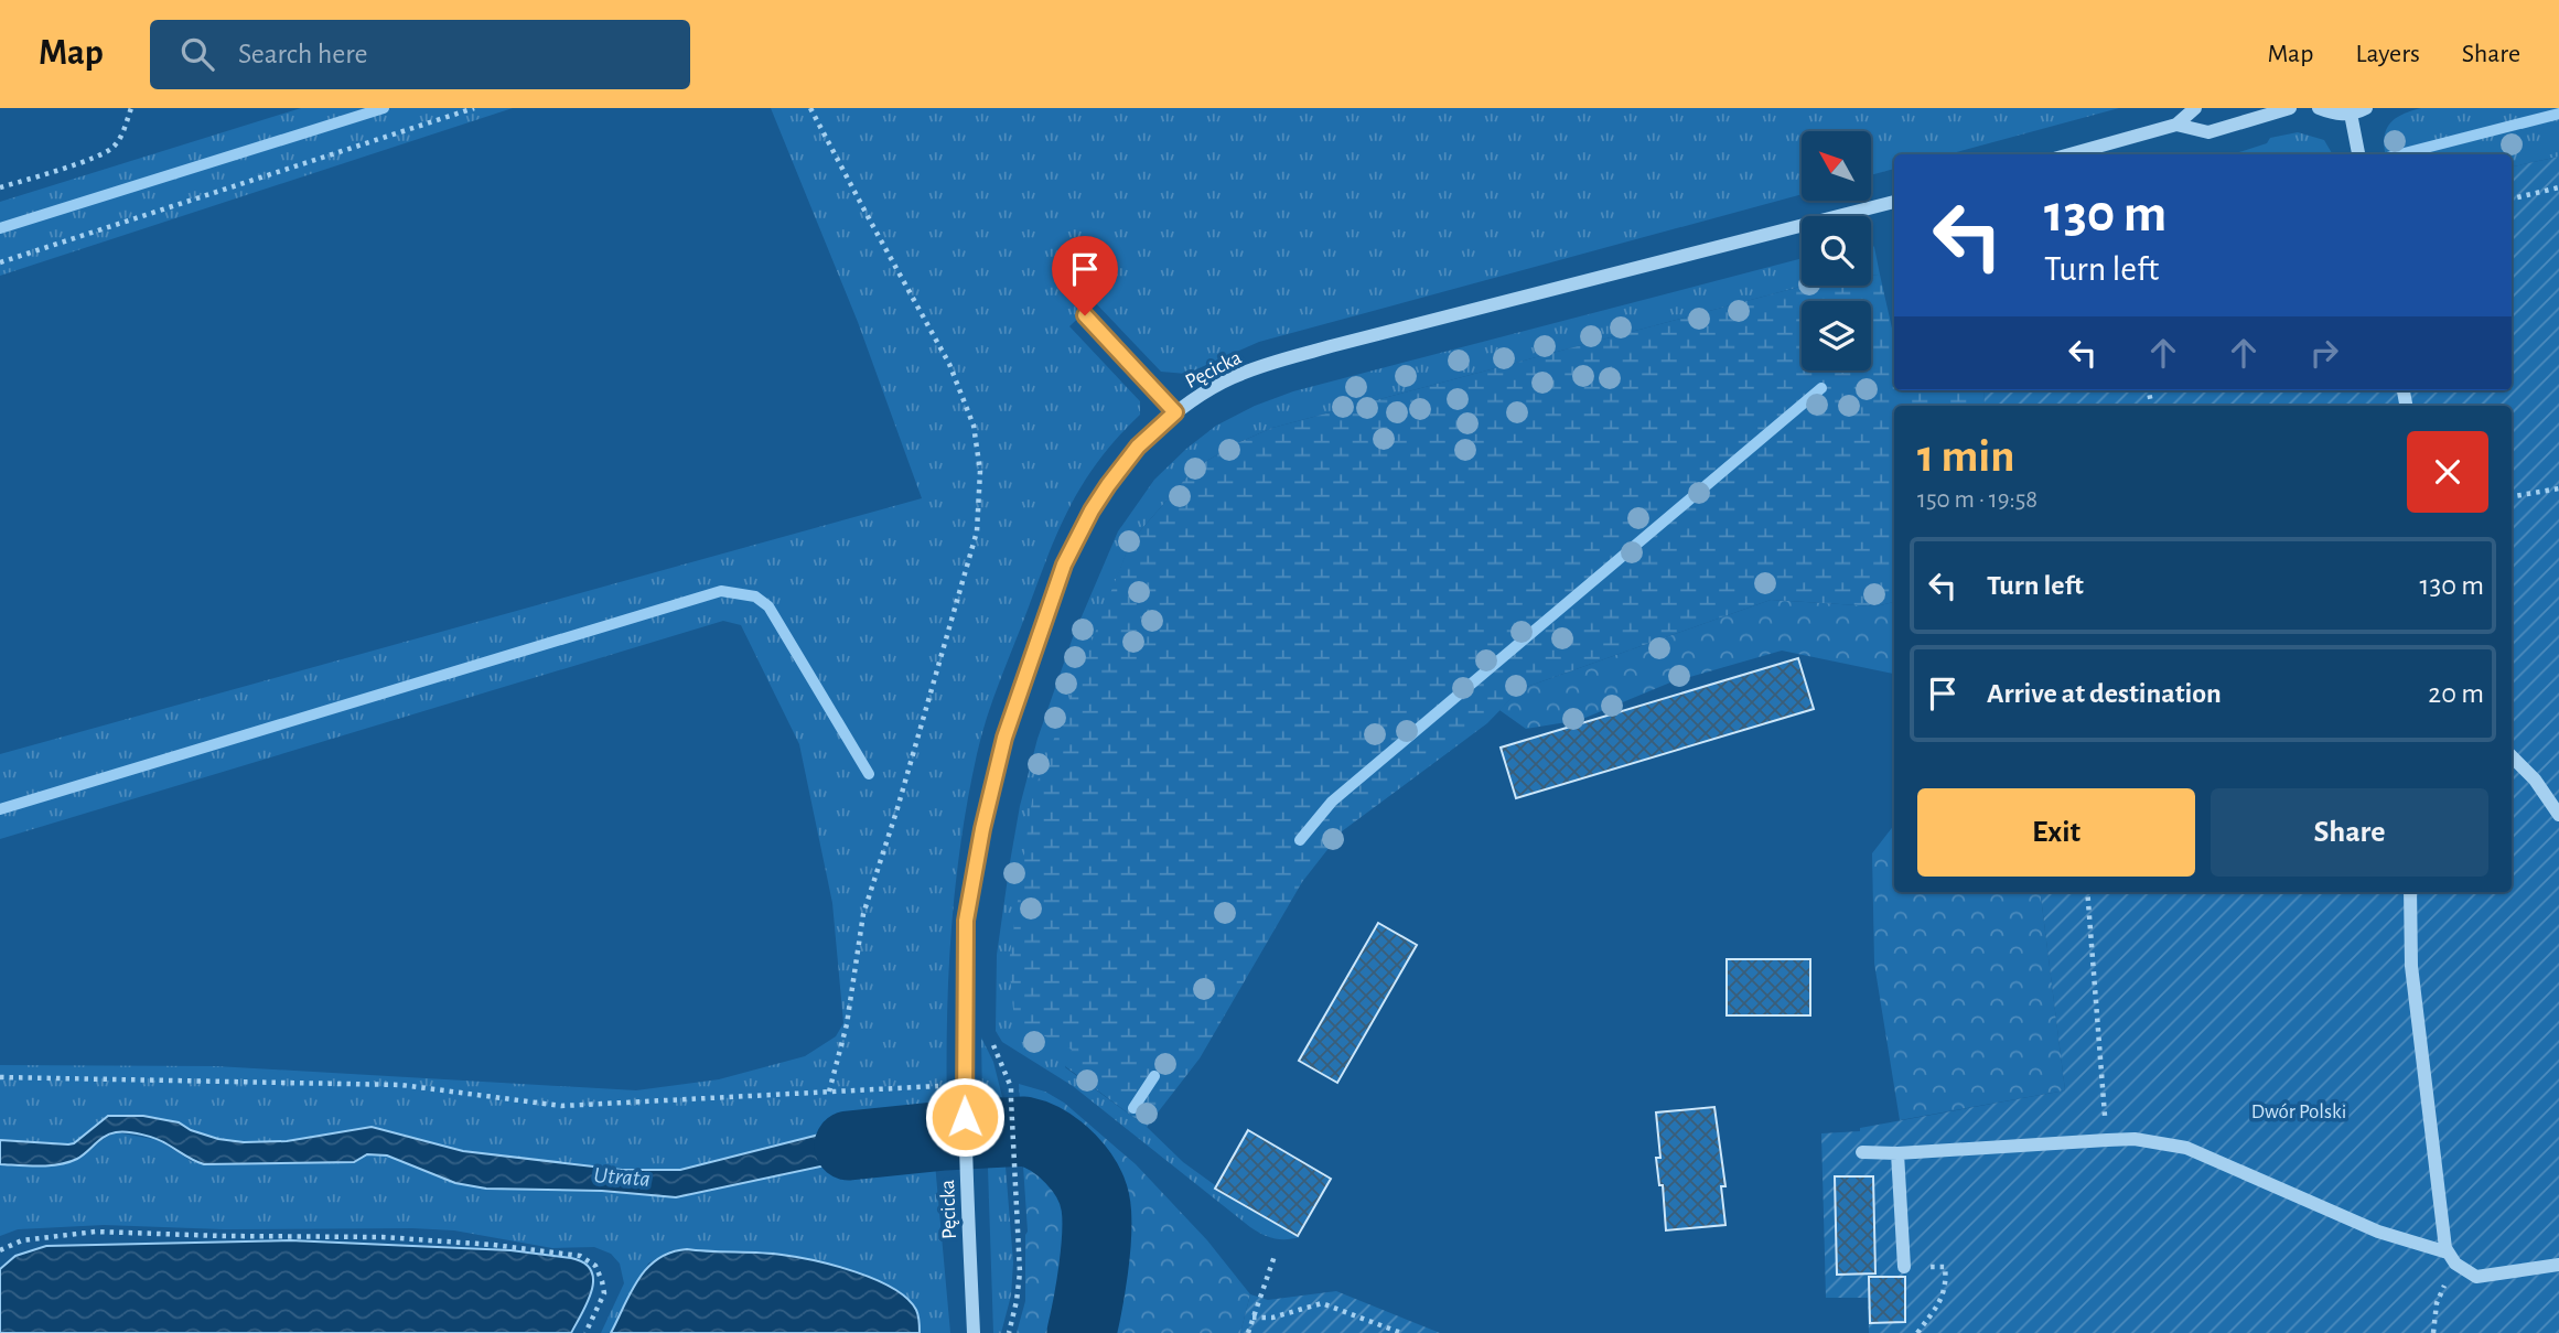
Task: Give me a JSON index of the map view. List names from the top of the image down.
{
  "streets": {
    "street": ["Pęcicka"]
  },
  "water": ["Utrata"],
  "parks": ["Dwór Polski"],
  "north": "top left",
  "page": {
    "header": "Map",
    "search": "Search here",
    "nav": ["Map", "Layers", "Share"],
    "turn": ["130 m", "Turn left"],
    "heading": ["1 min", "150 m · 19:58"],
    "list": [
      {
        "name": "Turn left",
        "value": "130 m"
      },
      {
        "name": "Arrive at destination",
        "value": "20 m"
      }
    ],
    "buttons": ["Exit", "Share"]
  }
}
